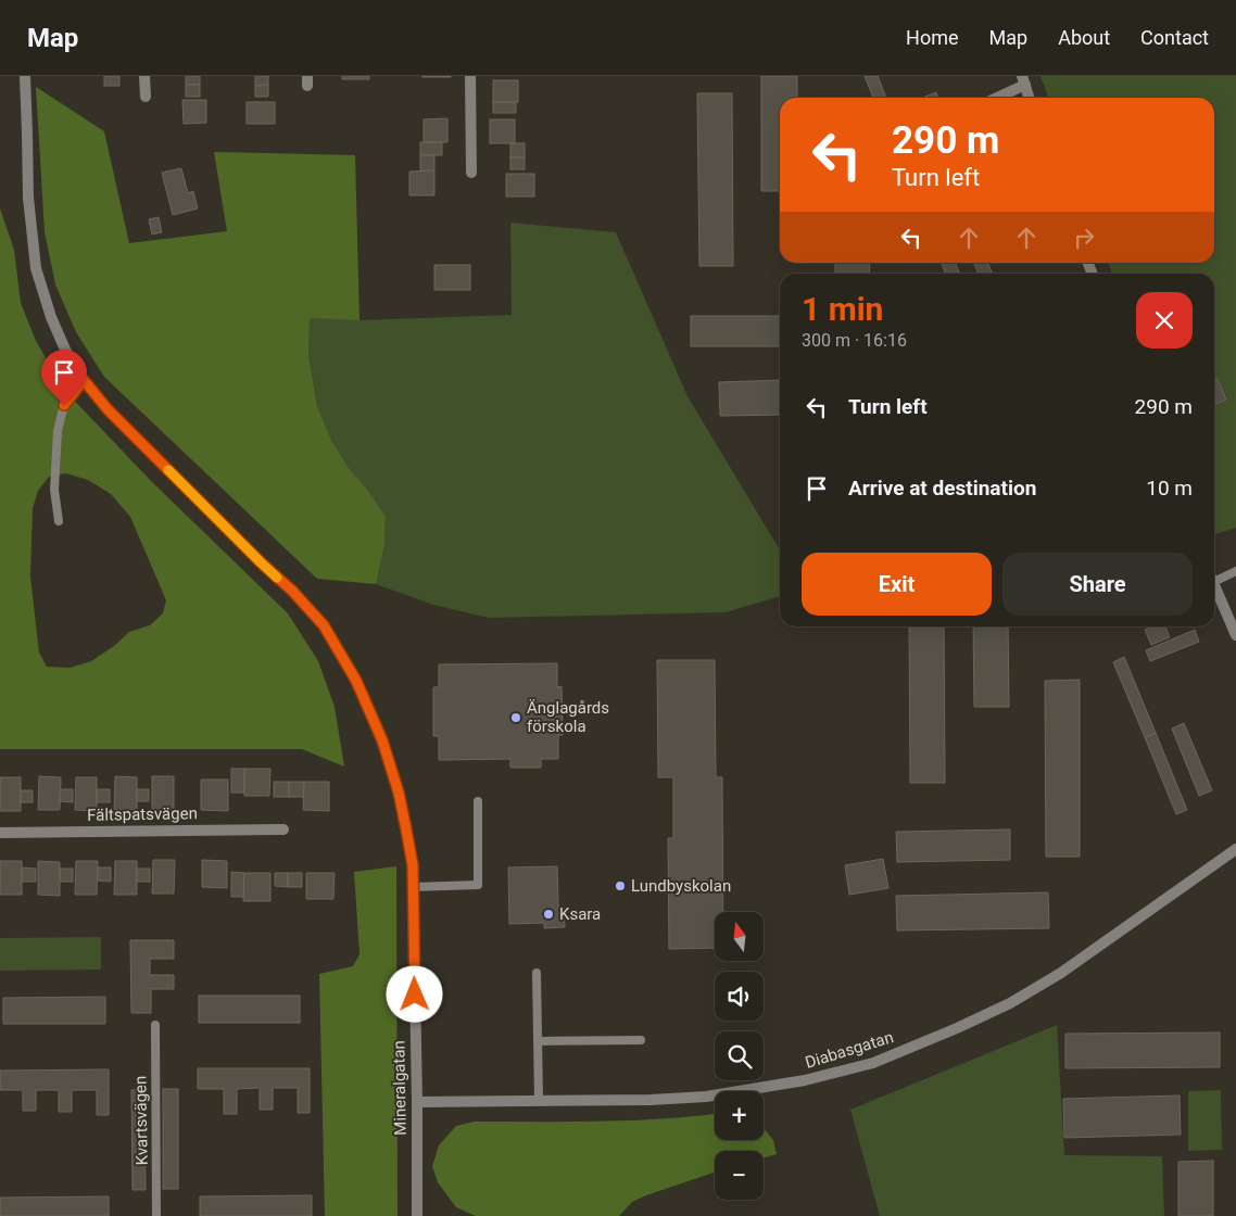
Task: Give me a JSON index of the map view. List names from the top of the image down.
{
  "streets": {
    "street": ["Fältspatsvägen", "Diabasgatan", "Mineralgatan"],
    "lane": ["Kvartsvägen"]
  },
  "crossings": [
    ["Diabasgatan", "Mineralgatan"]
  ],
  "places": ["Änglagårds förskola", "Lundbyskolan", "Ksara"],
  "north": "top",
  "page": {
    "header": "Map",
    "nav": [
      "Home",
      "Map",
      "About",
      "Contact"
    ],
    "turn": ["290 m", "Turn left"],
    "heading": ["1 min", "300 m · 16:16"],
    "list": [
      {
        "name": "Turn left",
        "value": "290 m"
      },
      {
        "name": "Arrive at destination",
        "value": "10 m"
      }
    ],
    "buttons": ["Exit", "Share"],
    "map_buttons": ["+", "−"]
  }
}
